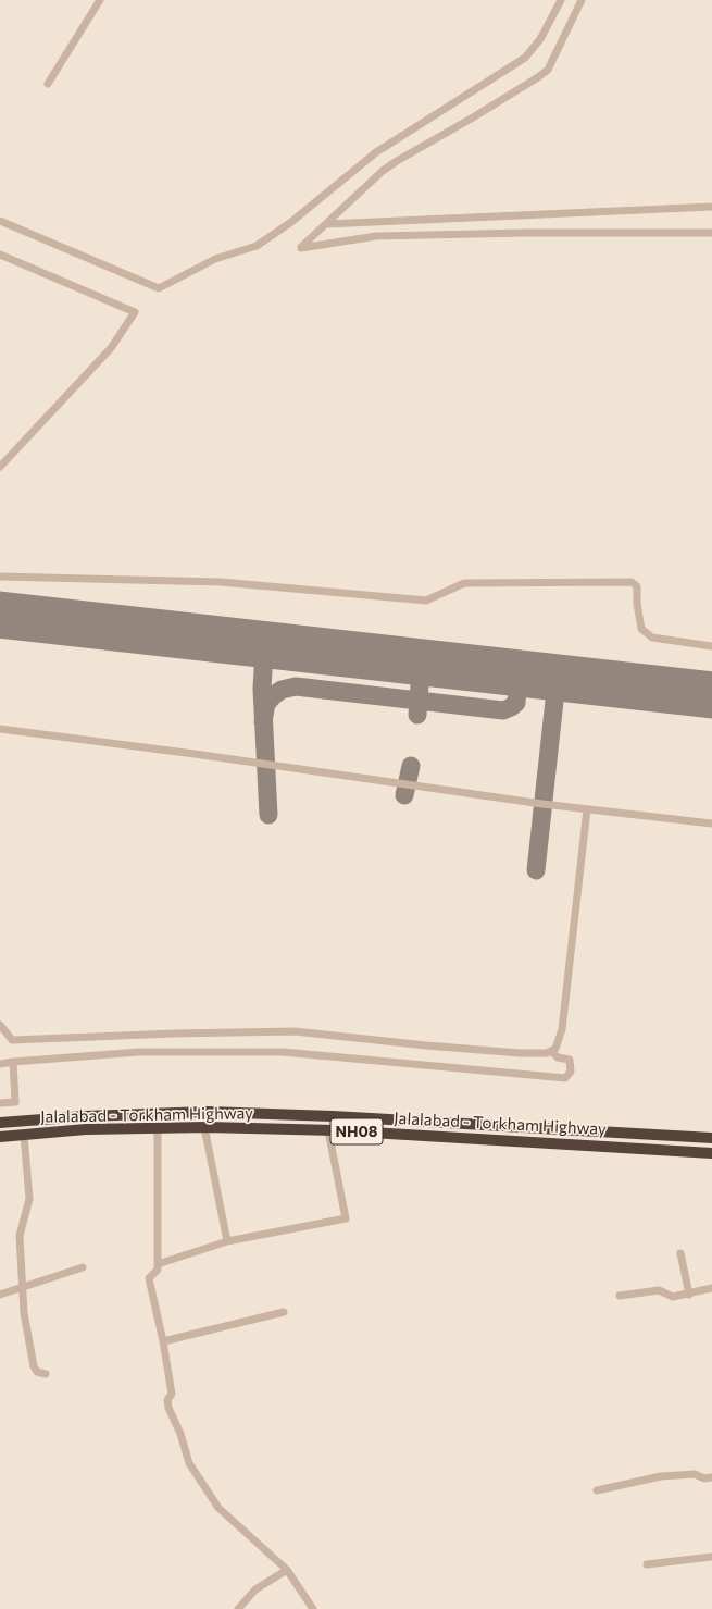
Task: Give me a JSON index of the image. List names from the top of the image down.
{
  "streets": {
    "highway": ["Jalalabad - Torkham Highway", "NH08"]
  }
}
